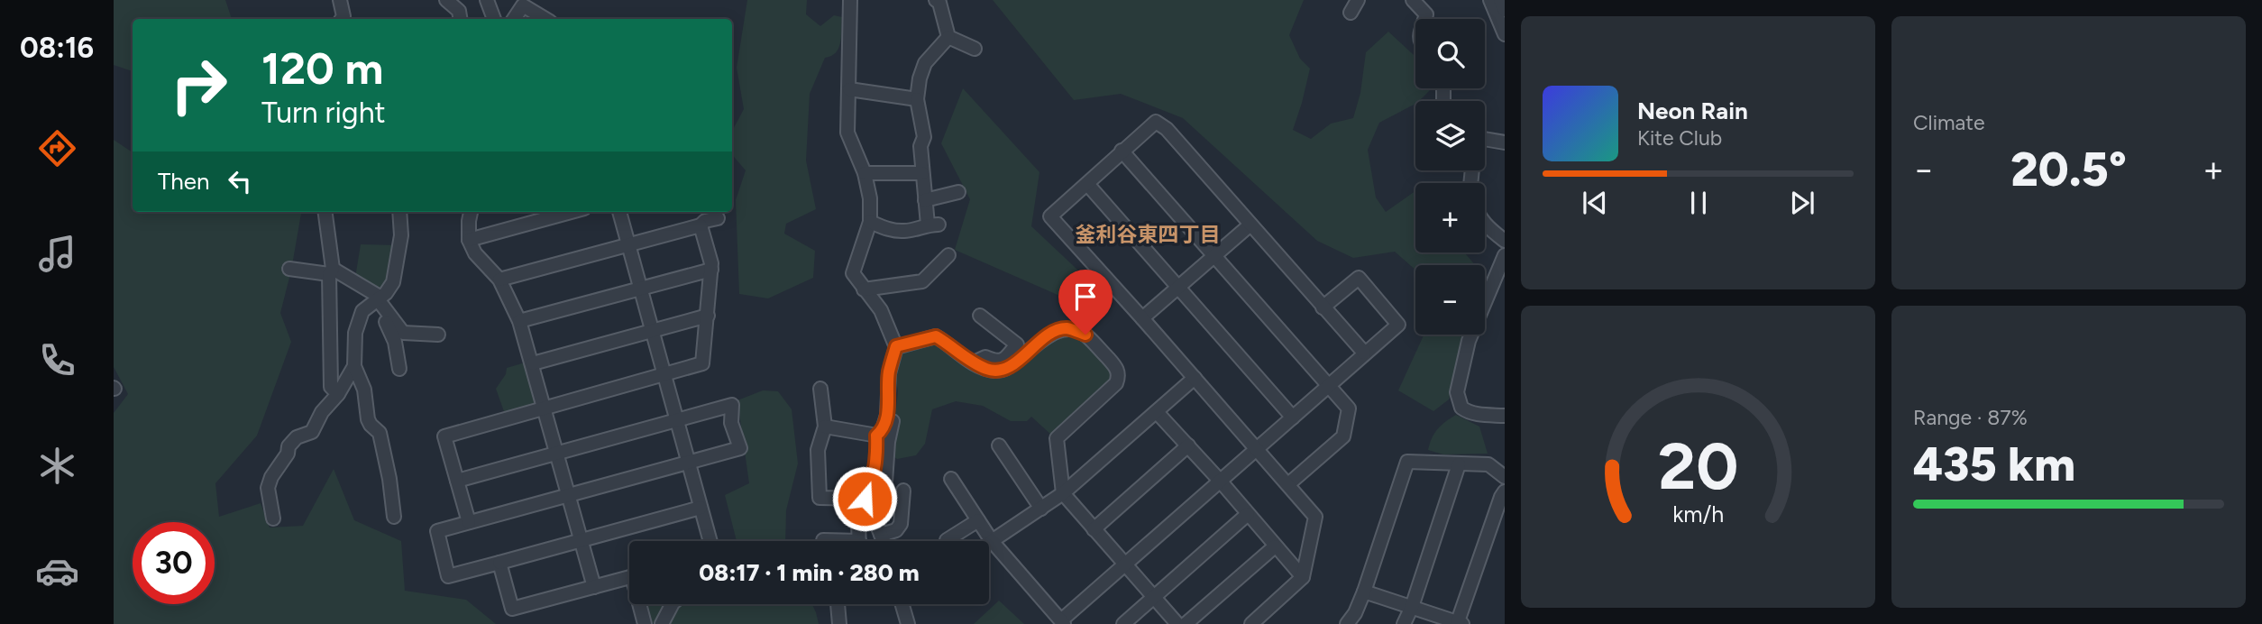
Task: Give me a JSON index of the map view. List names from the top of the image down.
{
  "districts": ["釜利谷東四丁目"],
  "page": {
    "tabs": "08:16",
    "tile": [
      "Climate",
      ["Range · 87%", "435 km"]
    ],
    "map_buttons": ["+", "−"],
    "turn": ["120 m", "Turn right"],
    "song": ["Neon Rain", "Kite Club"],
    "heat": ["−", "20.5°", "+"],
    "then": "Then",
    "limit": "30",
    "trip": "08:17 · 1 min · 280 m",
    "gauge": ["20", "km/h"]
  }
}
